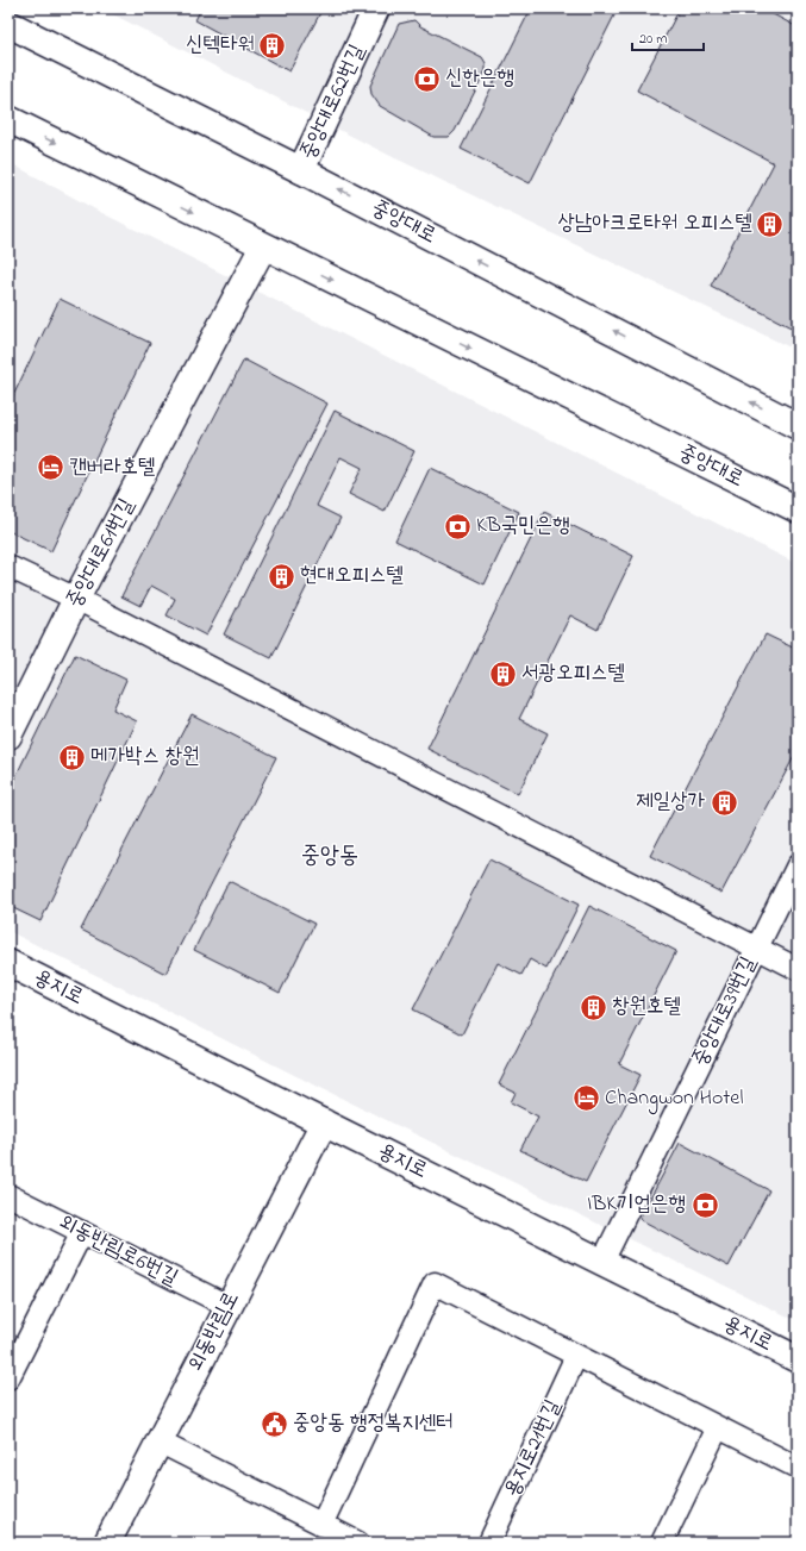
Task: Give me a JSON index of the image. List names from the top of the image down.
{
  "streets": {
    "main road": [
      "중앙대로62번길",
      "중앙대로",
      "중앙대로61번길",
      "용지로",
      "외동반림로"
    ],
    "street": ["중앙대로39번길", "외동반림로6번길", "용지로21번길"]
  },
  "crossings": [
    ["중앙대로62번길", "중앙대로"],
    ["중앙대로", "중앙대로61번길"],
    ["용지로", "중앙대로39번길"],
    ["용지로", "외동반림로"],
    ["외동반림로6번길", "외동반림로"]
  ],
  "districts": ["중앙동"],
  "places": {
    "building": [
      "신텍타워",
      "상남아크로타워 오피스텔",
      "현대오피스텔",
      "서광오피스텔",
      "메가박스 창원",
      "제일상가",
      "창원호텔"
    ],
    "bank": ["신한은행", "KB국민은행", "IBK기업은행"],
    "hotel": ["캔버라호텔", "Changwon Hotel"],
    "public building": ["중앙동 행정복지센터"]
  },
  "scale_bar": "20 m"
}
